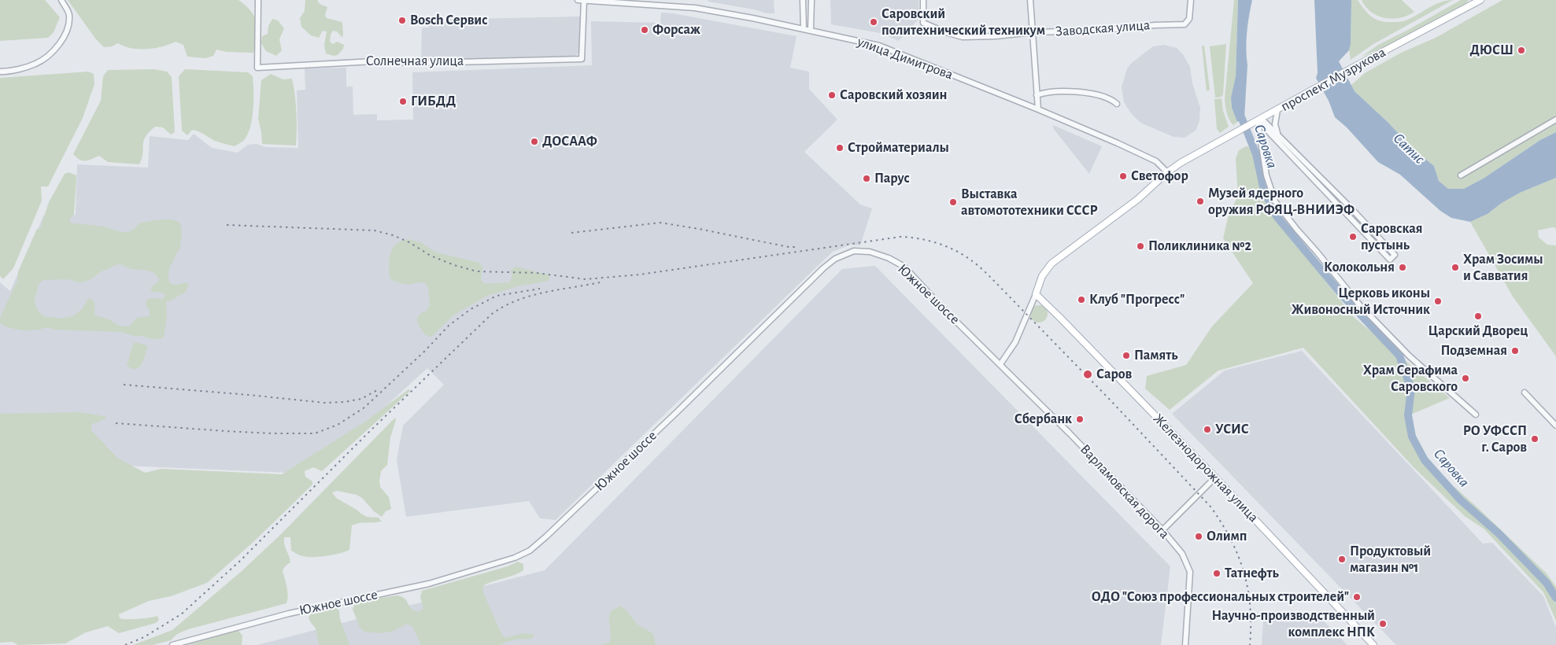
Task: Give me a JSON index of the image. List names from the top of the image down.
{
  "streets": {
    "main road": ["проспект Музрукова", "Железнодорожная улица"],
    "street": [
      "Заводская улица",
      "улица Димитрова",
      "Солнечная улица",
      "Южное шоссе",
      "Варламовская дорога"
    ]
  },
  "crossings": [
    ["улица Димитрова", "Солнечная улица"],
    ["улица Димитрова", "проспект Музрукова"],
    ["проспект Музрукова", "Южное шоссе"],
    ["проспект Музрукова", "Железнодорожная улица"],
    ["проспект Музрукова", "Варламовская дорога"],
    ["Южное шоссе", "Варламовская дорога"]
  ],
  "water": ["Саровка", "Сатис"],
  "places": [
    "Bosch Сервис",
    "Саровский политехнический техникум",
    "Форсаж",
    "ДЮСШ",
    "Саровский хозяин",
    "ГИБДД",
    "ДОСААФ",
    "Стройматериалы",
    "Светофор",
    "Парус",
    "Музей ядерного оружия РФЯЦ-ВНИИЭФ",
    "Выставка автомототехники СССР",
    "Саровская пустынь",
    "Поликлиника №2",
    "Колокольня",
    "Храм Зосимы и Савватия",
    "Клуб \"Прогресс\"",
    "Церковь иконы Живоносный Источник",
    "Царский Дворец",
    "Подземная",
    "Память",
    "Саров",
    "Храм Серафима Саровского",
    "Сбербанк",
    "УСИС",
    "РО УФССП г. Саров",
    "Олимп",
    "Продуктовый магазин №1",
    "Татнефть",
    "ОДО \"Союз профессиональных строителей\"",
    "Научно-производственный комплекс НПК"
  ]
}
